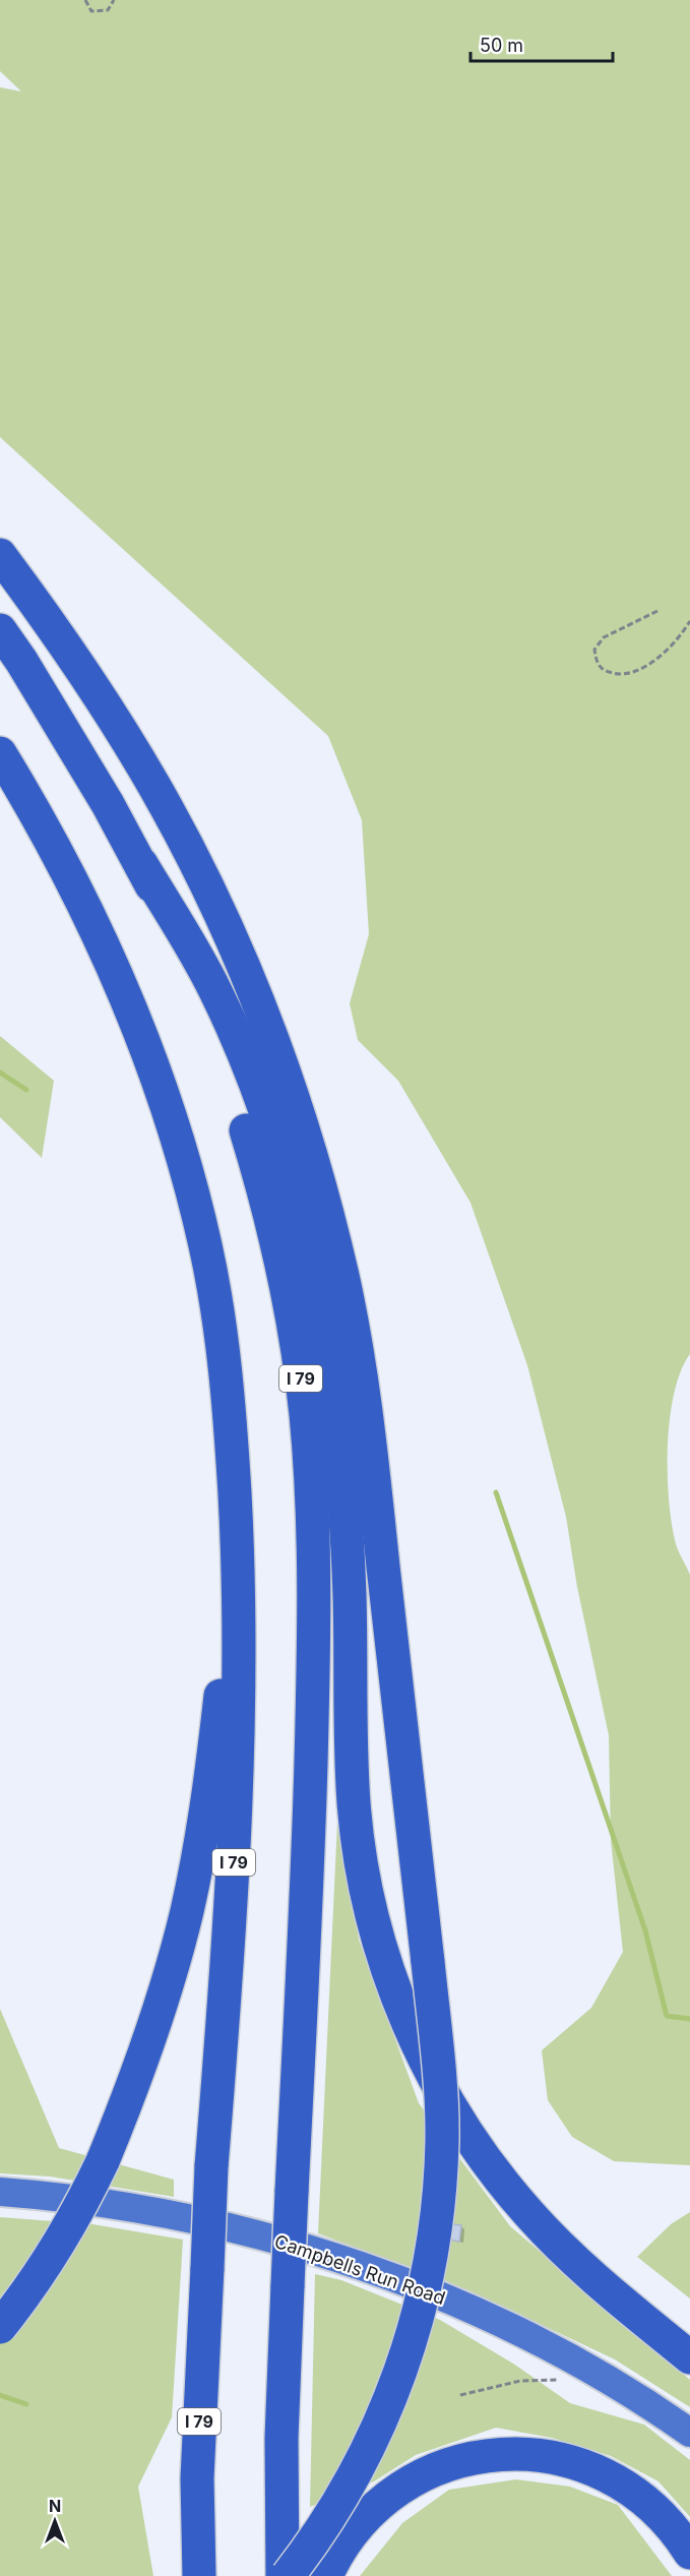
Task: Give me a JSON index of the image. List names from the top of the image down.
{
  "streets": {
    "highway": ["I 79"],
    "main road": ["Campbells Run Road"]
  },
  "scale_bar": "50 m",
  "north": "top"
}
